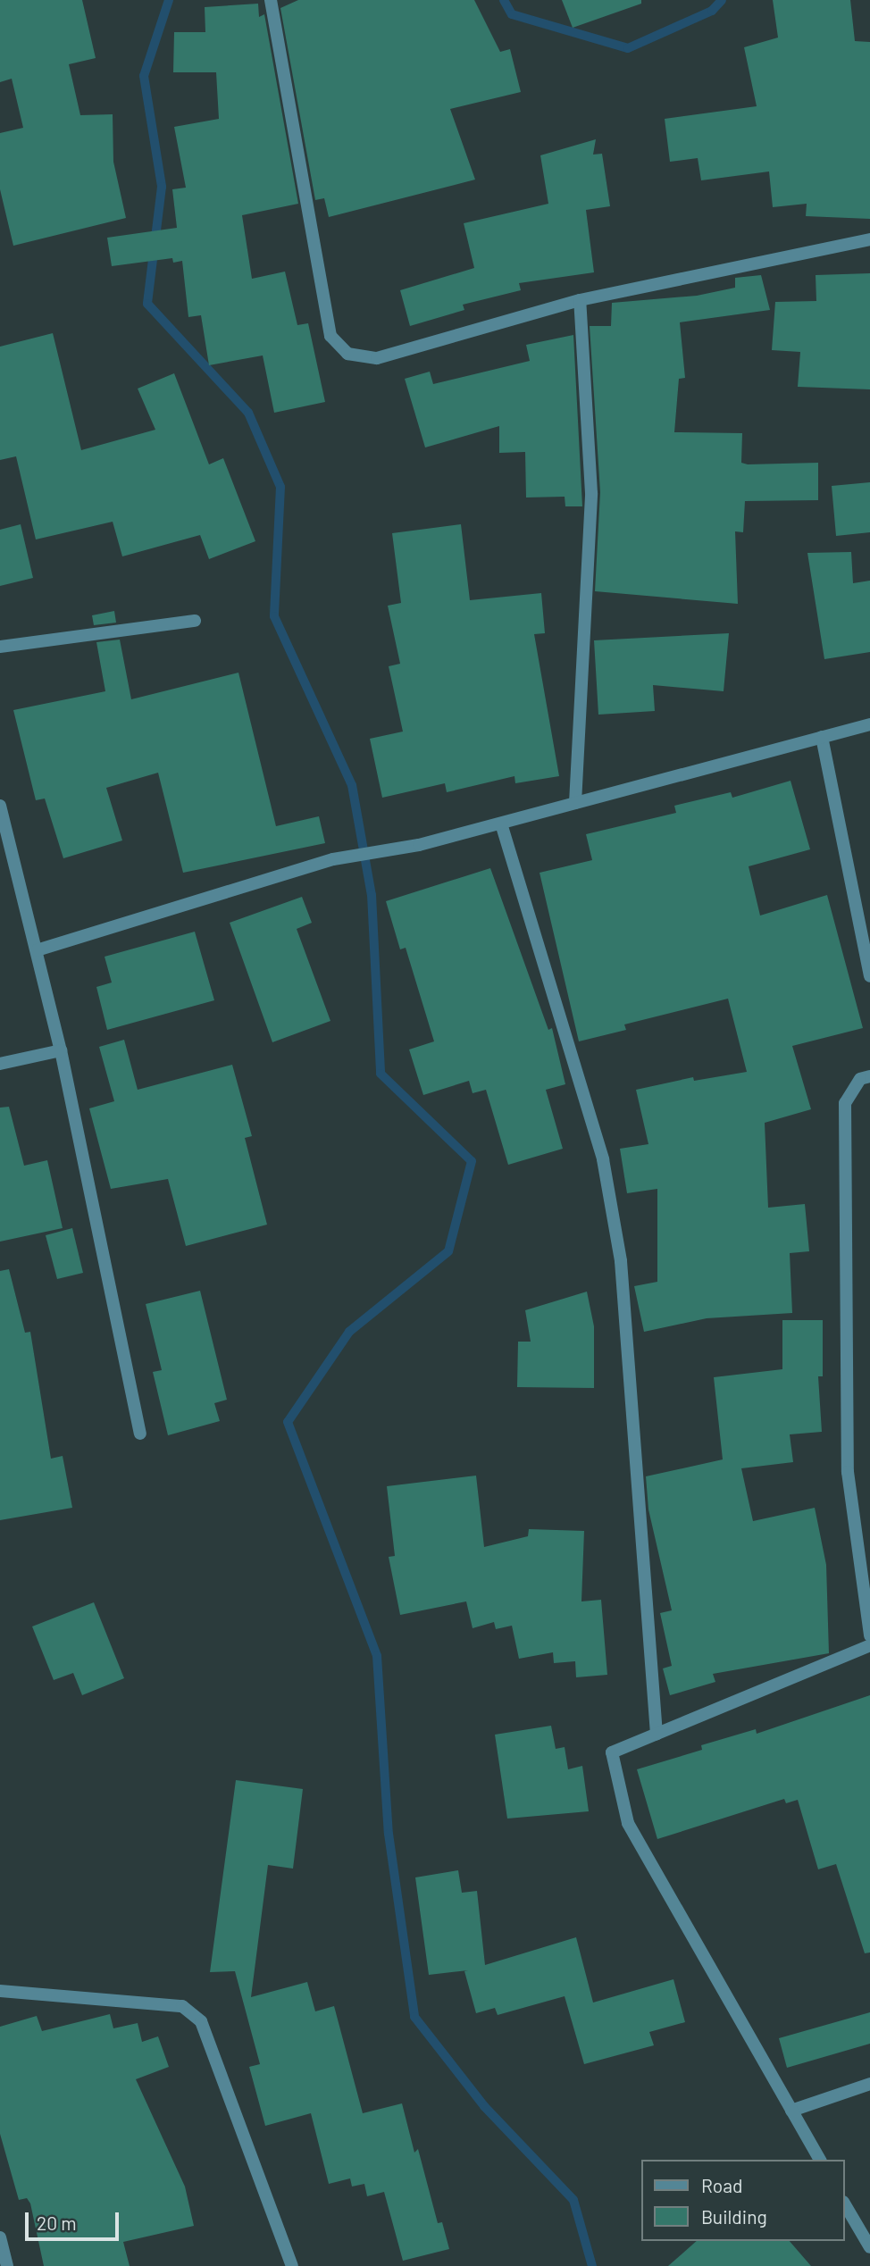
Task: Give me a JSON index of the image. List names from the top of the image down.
{
  "legend": ["Road", "Building"],
  "scale_bar": "20 m"
}
